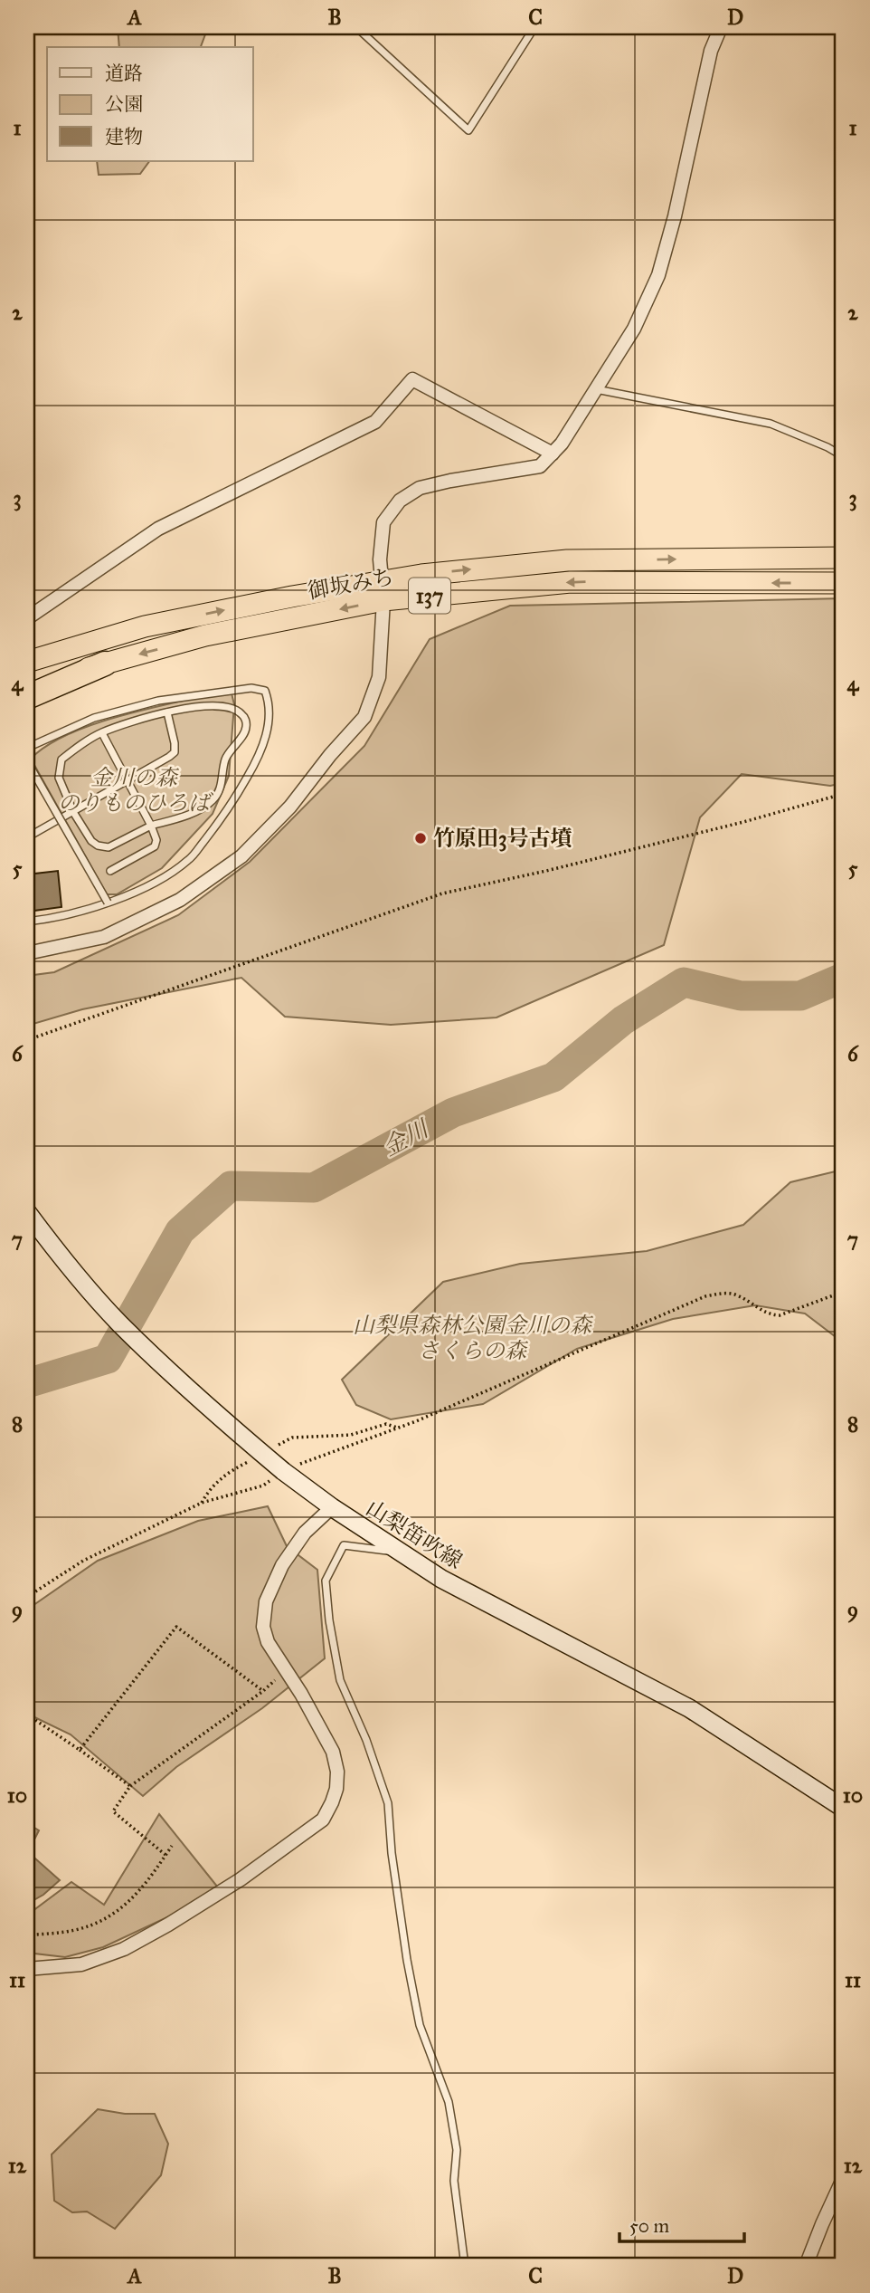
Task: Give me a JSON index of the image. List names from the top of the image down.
{
  "streets": {
    "highway": ["御坂みち", "137"],
    "main road": ["山梨笛吹線"]
  },
  "water": ["金川"],
  "parks": ["金川の森 のりものひろば", "山梨県森林公園金川の森 さくらの森"],
  "places": ["竹原田3号古墳"],
  "legend": ["道路", "公園", "建物"],
  "scale_bar": "50 m",
  "grid": {
    "columns": [
      "A",
      "B",
      "C",
      "D"
    ],
    "rows": [
      "1",
      "2",
      "3",
      "4",
      "5",
      "6",
      "7",
      "8",
      "9",
      "10",
      "11",
      "12"
    ]
  }
}
